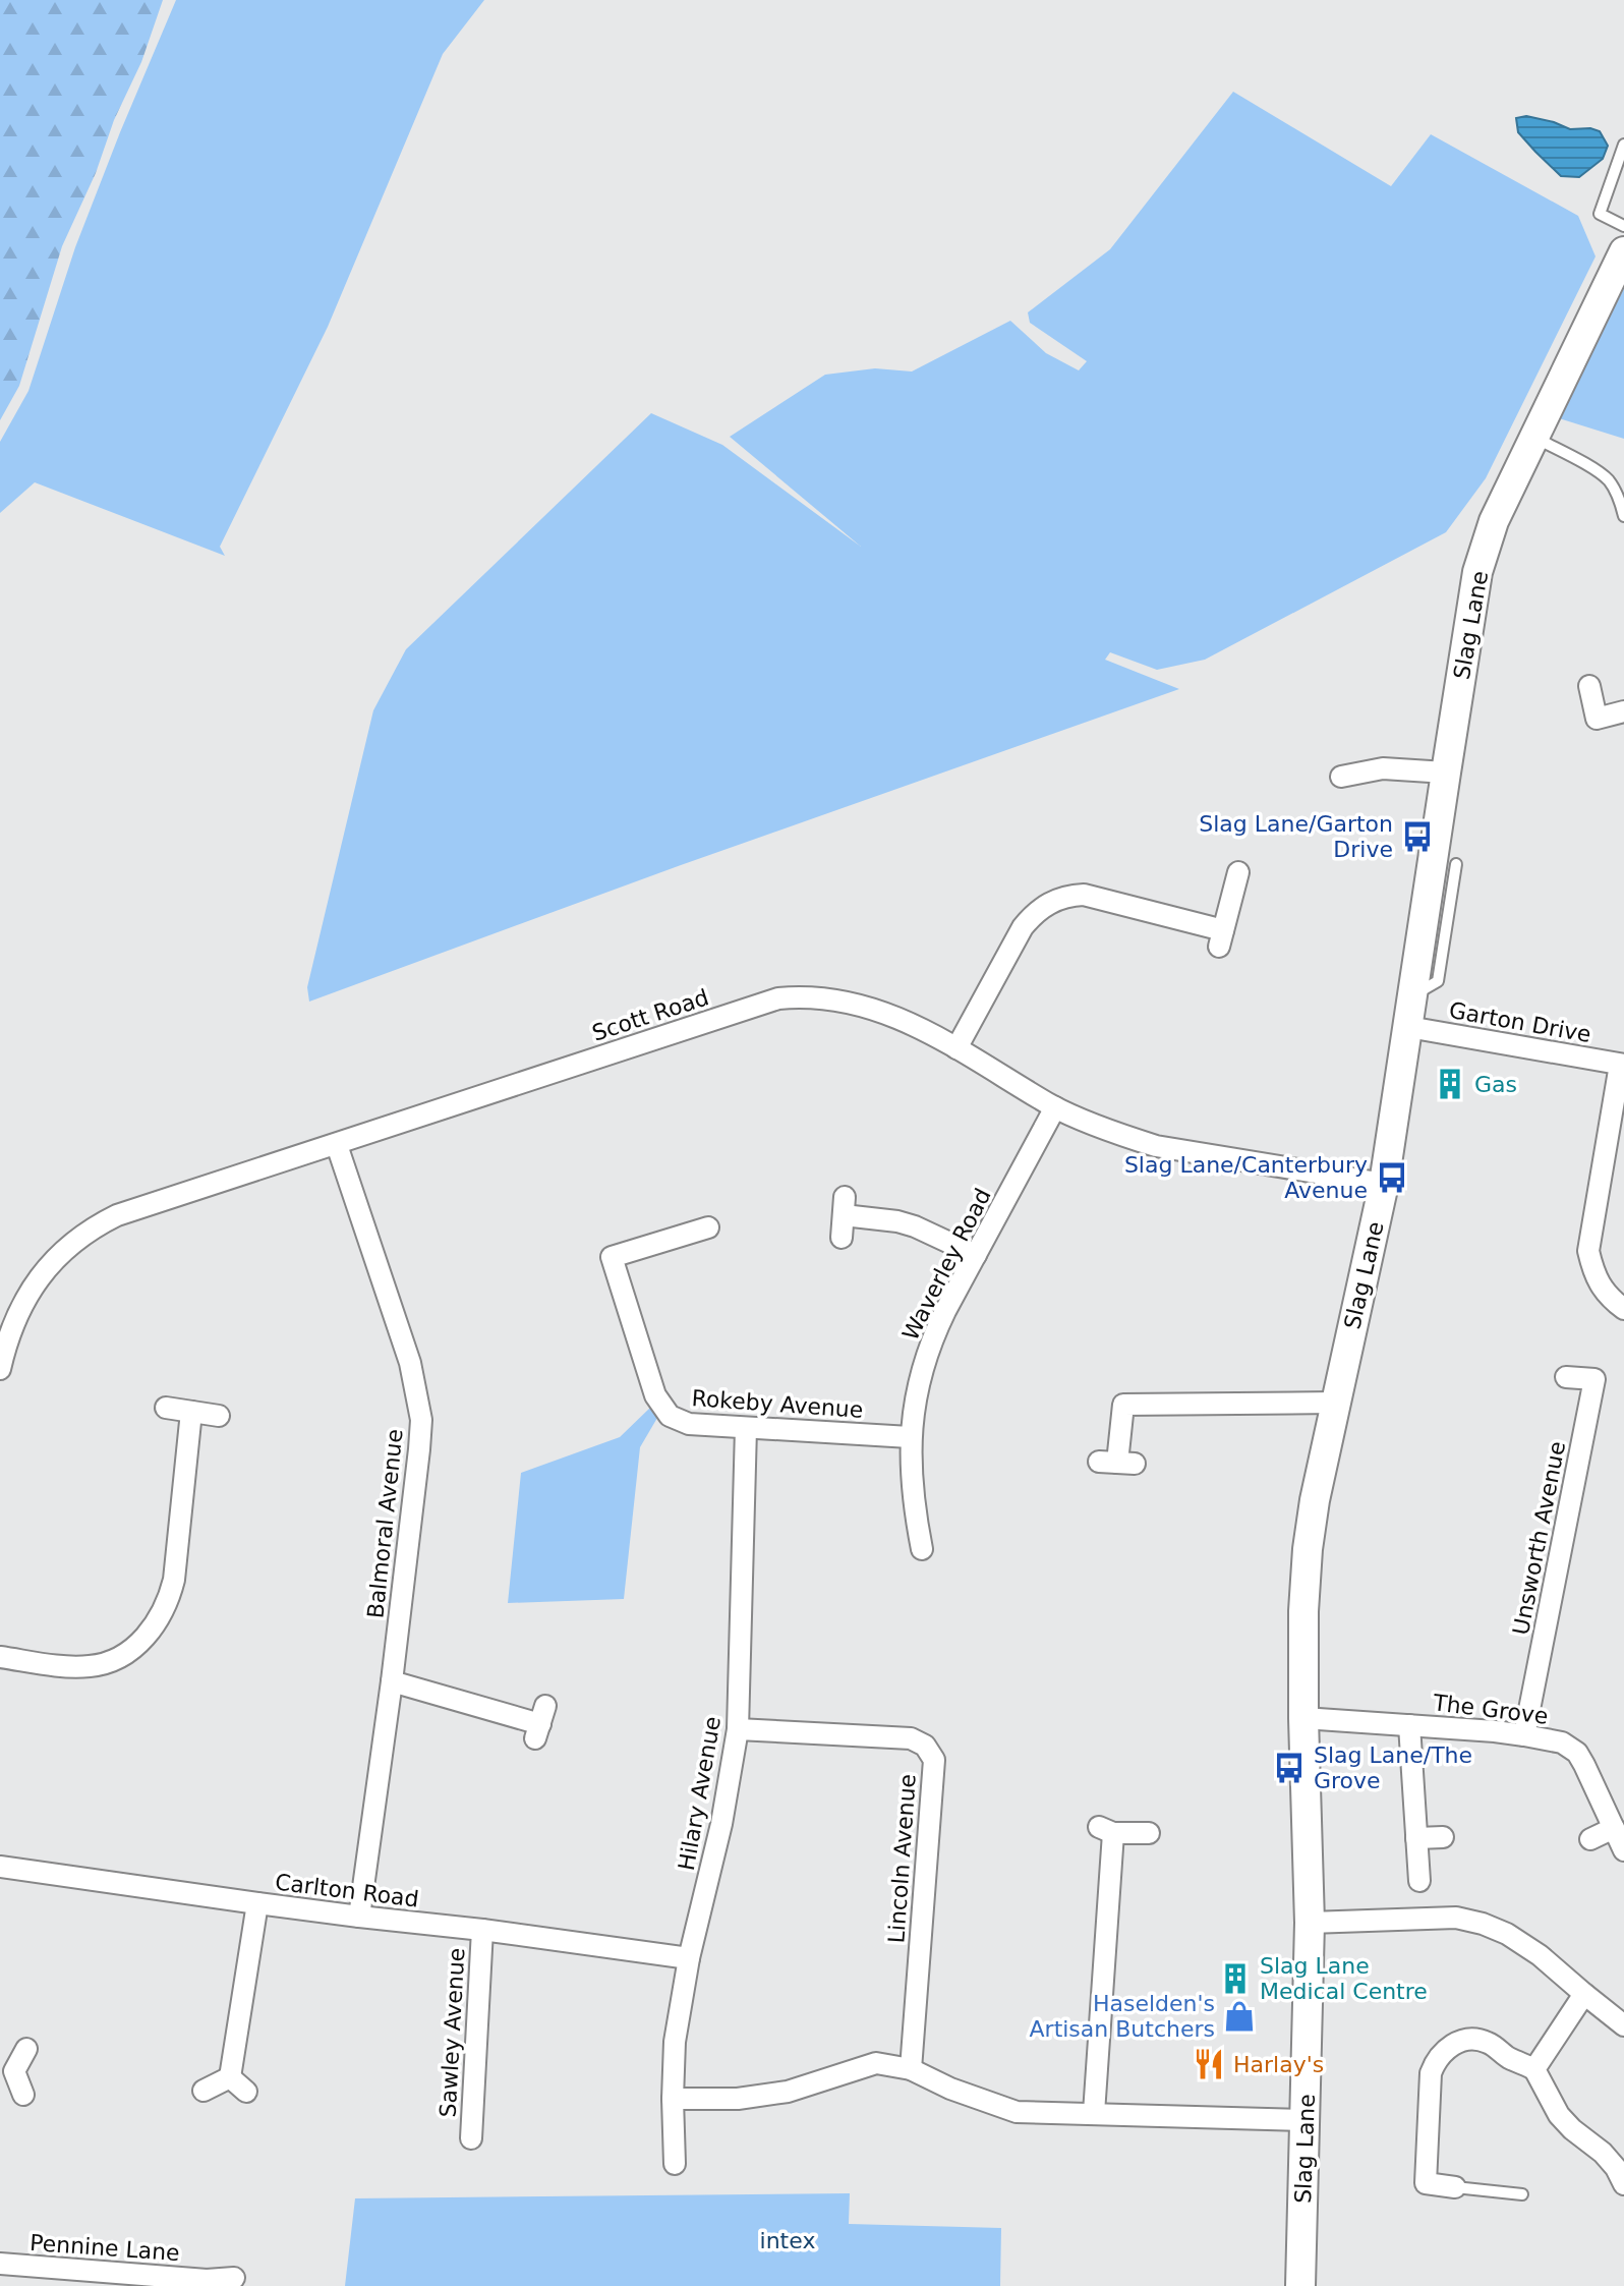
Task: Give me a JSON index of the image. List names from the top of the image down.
{
  "streets": {
    "street": [
      "Slag Lane",
      "Scott Road",
      "Garton Drive",
      "Waverley Road",
      "Rokeby Avenue",
      "Balmoral Avenue",
      "Unsworth Avenue",
      "The Grove",
      "Hilary Avenue",
      "Lincoln Avenue",
      "Carlton Road",
      "Sawley Avenue",
      "Pennine Lane"
    ]
  },
  "crossings": [
    ["Slag Lane", "Scott Road"],
    ["Slag Lane", "Garton Drive"],
    ["Slag Lane", "The Grove"],
    ["Scott Road", "Waverley Road"],
    ["Scott Road", "Balmoral Avenue"],
    ["Waverley Road", "Rokeby Avenue"],
    ["Rokeby Avenue", "Hilary Avenue"],
    ["Balmoral Avenue", "Carlton Road"],
    ["Unsworth Avenue", "The Grove"],
    ["Hilary Avenue", "Lincoln Avenue"],
    ["Hilary Avenue", "Carlton Road"],
    ["Carlton Road", "Sawley Avenue"]
  ],
  "parks": ["intex"],
  "places": {
    "bus stop": ["Slag Lane/Garton Drive", "Slag Lane/Canterbury Avenue", "Slag Lane/The Grove"],
    "building": ["Gas", "Slag Lane Medical Centre"],
    "shop": ["Haselden's Artisan Butchers"],
    "restaurant": ["Harlay's"]
  }
}
